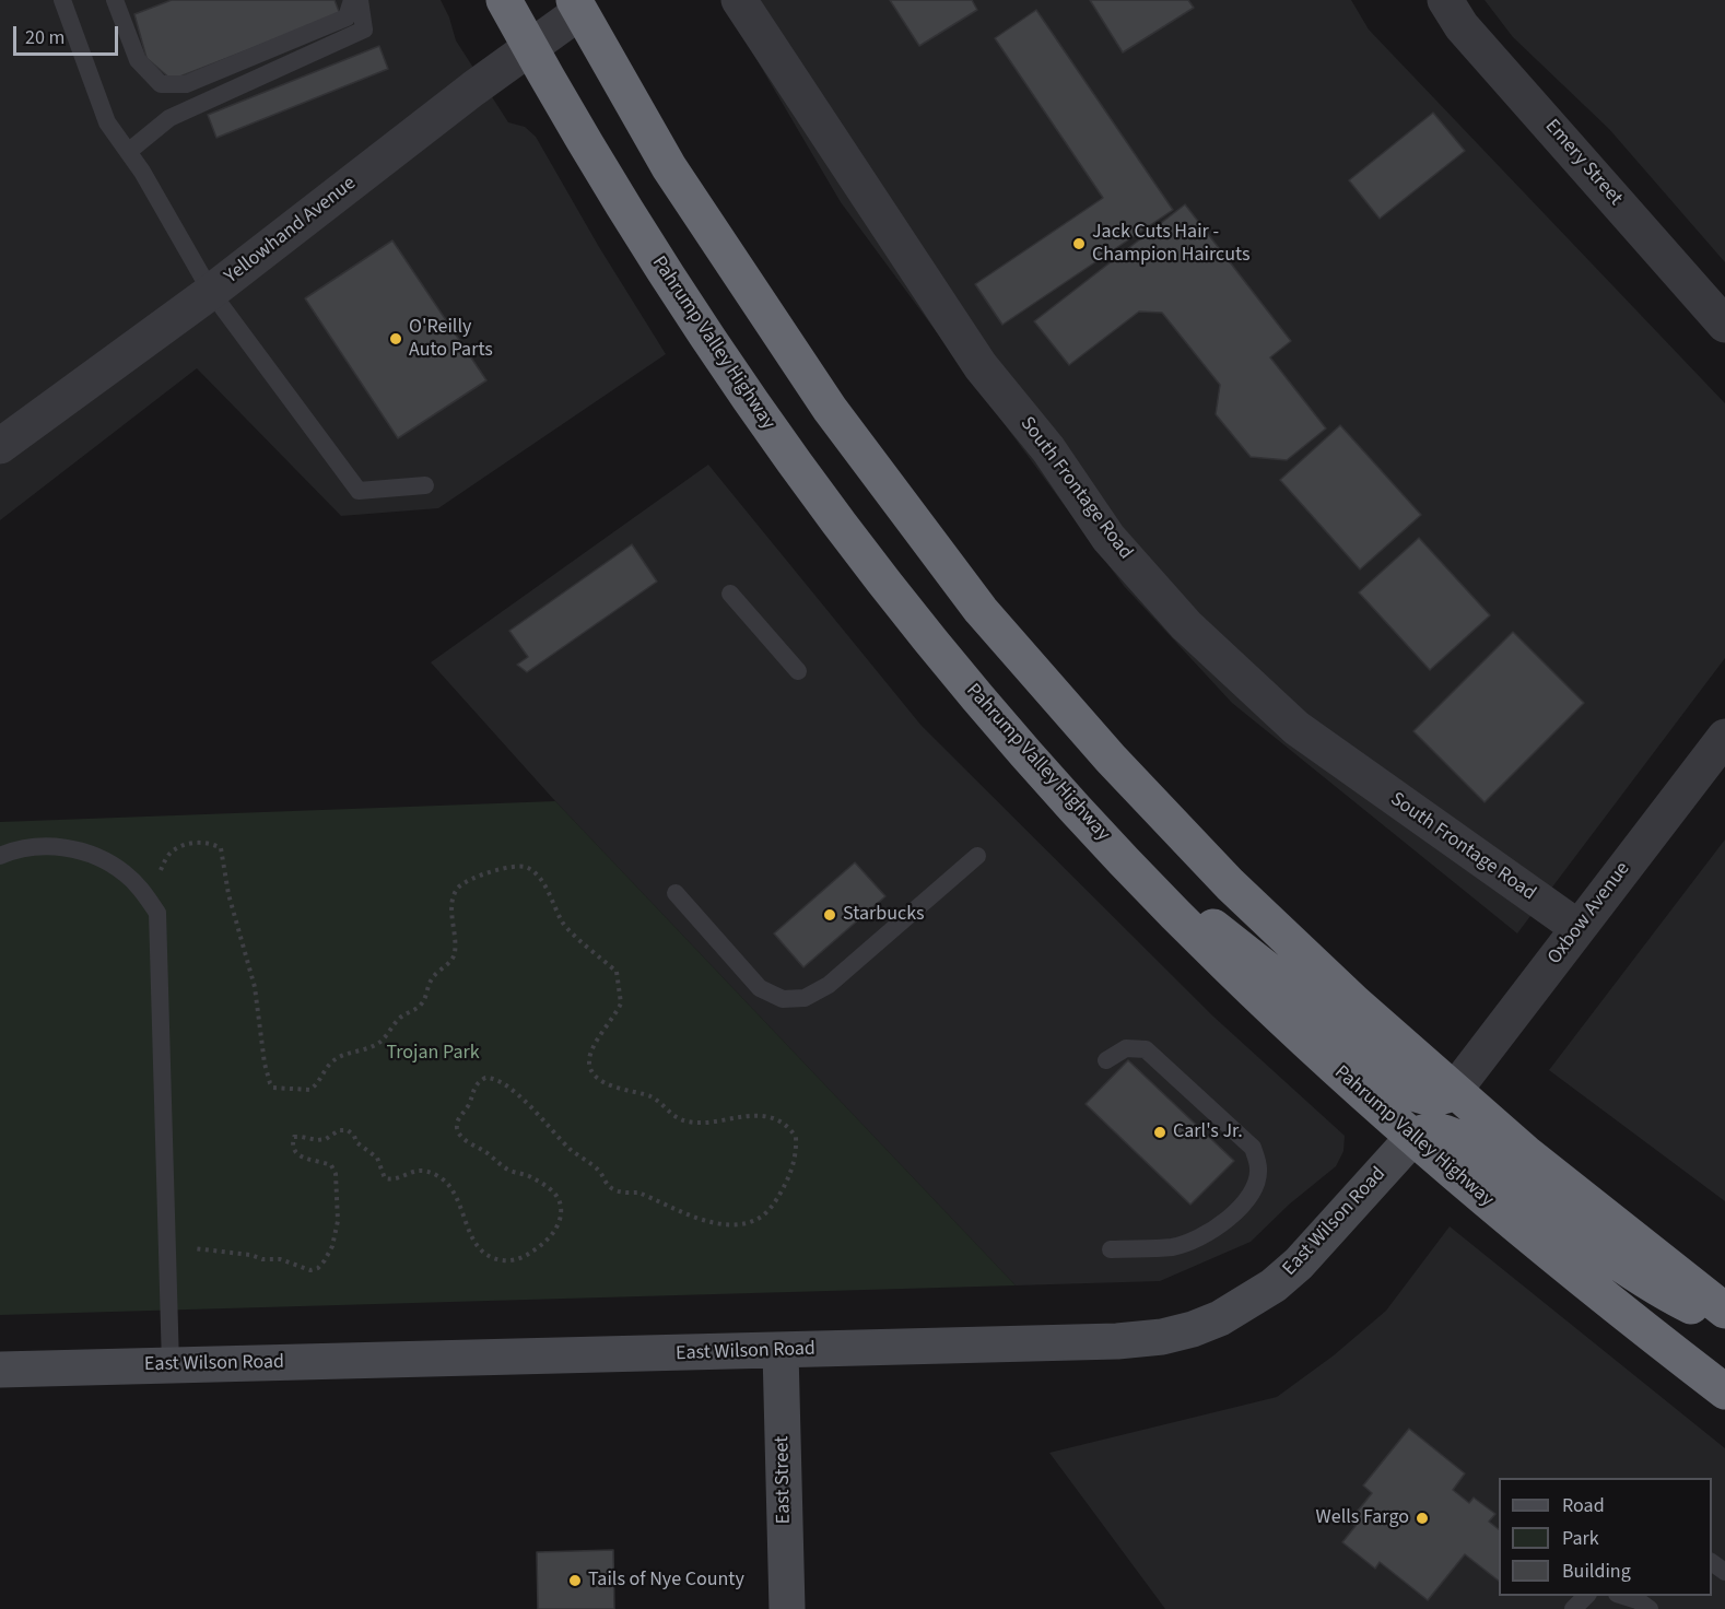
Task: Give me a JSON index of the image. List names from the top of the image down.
{
  "streets": {
    "highway": ["Pahrump Valley Highway"],
    "street": [
      "Emery Street",
      "Yellowhand Avenue",
      "South Frontage Road",
      "Oxbow Avenue",
      "East Wilson Road",
      "East Street"
    ]
  },
  "crossings": [
    ["Yellowhand Avenue", "Pahrump Valley Highway"],
    ["Pahrump Valley Highway", "East Wilson Road"],
    ["South Frontage Road", "Oxbow Avenue"],
    ["East Wilson Road", "East Street"]
  ],
  "parks": ["Trojan Park"],
  "places": [
    "Jack Cuts Hair - Champion Haircuts",
    "O'Reilly Auto Parts",
    "Starbucks",
    "Carl's Jr.",
    "Wells Fargo",
    "Tails of Nye County"
  ],
  "legend": ["Road", "Park", "Building"],
  "scale_bar": "20 m"
}
